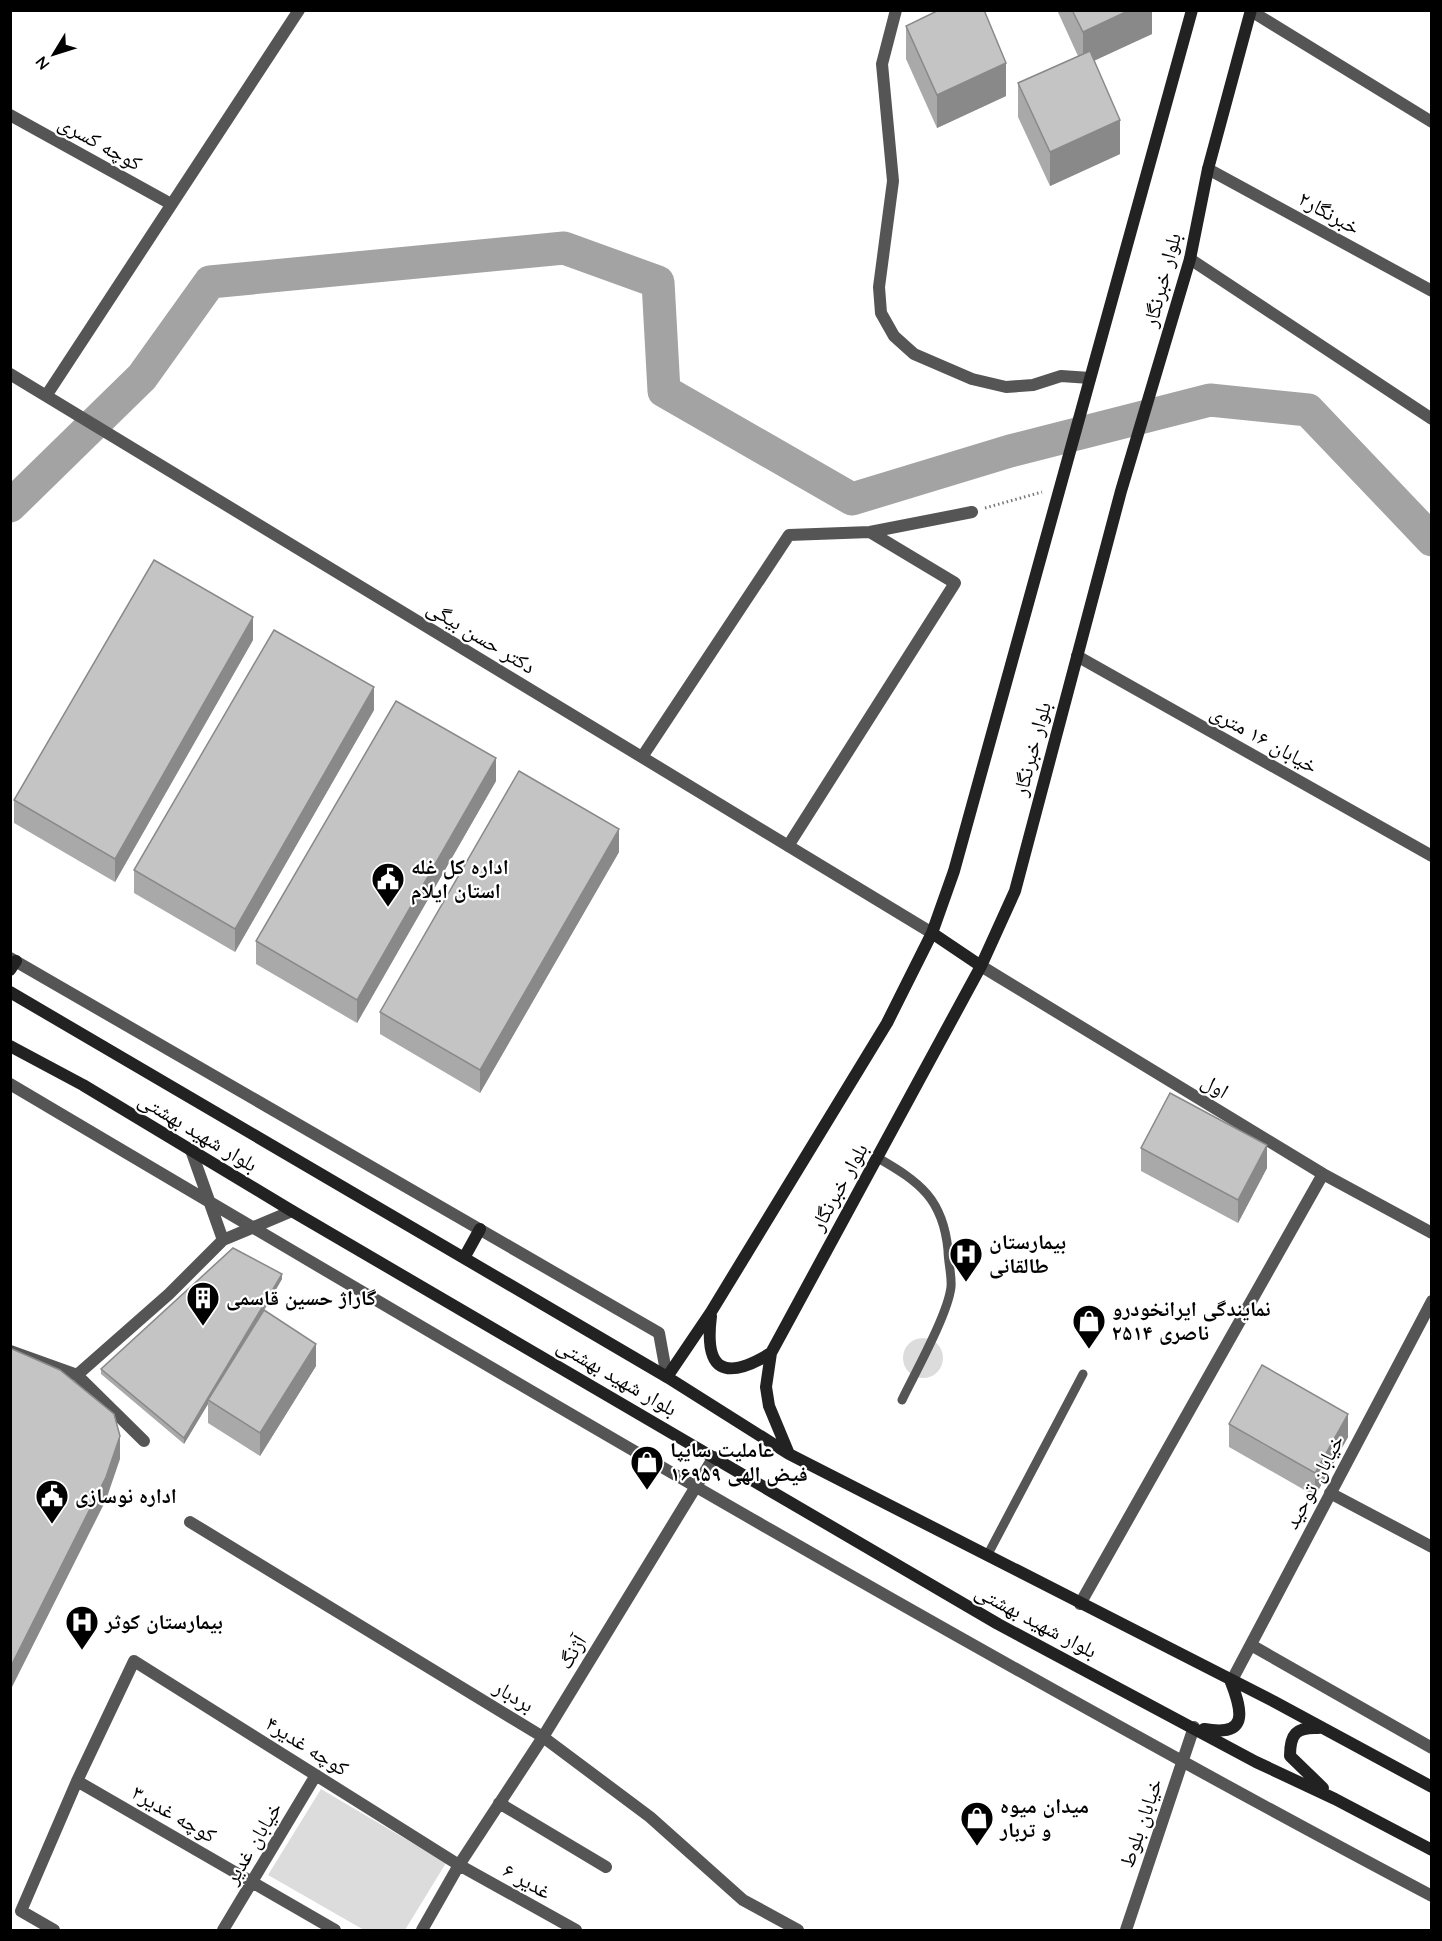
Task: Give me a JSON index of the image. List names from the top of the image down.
{
  "streets": {
    "main road": ["بلوار خبرنگار", "بلوار شهید بهشتی"],
    "street": [
      "کوچه کسری",
      "خبرنگار۲",
      "دکتر حسن بیگی",
      "خیابان ۱۶ متری",
      "اول",
      "خیابان توحید",
      "آژنگ",
      "بردبار",
      "کوچه غدیر۴",
      "کوچه غدیر۳",
      "خیابان بلوط",
      "خیابان غدیر",
      "غدیر ۶"
    ]
  },
  "crossings": [
    ["خبرنگار۲", "بلوار خبرنگار"],
    ["بلوار خبرنگار", "دکتر حسن بیگی"],
    ["بلوار خبرنگار", "خیابان ۱۶ متری"],
    ["بلوار خبرنگار", "اول"],
    ["بلوار خبرنگار", "بلوار شهید بهشتی"],
    ["بلوار شهید بهشتی", "خیابان توحید"],
    ["بلوار شهید بهشتی", "آژنگ"],
    ["بلوار شهید بهشتی", "خیابان بلوط"],
    ["آژنگ", "بردبار"],
    ["آژنگ", "کوچه غدیر۴"],
    ["آژنگ", "غدیر ۶"],
    ["کوچه غدیر۴", "کوچه غدیر۳"],
    ["کوچه غدیر۴", "خیابان غدیر"],
    ["کوچه غدیر۴", "غدیر ۶"],
    ["کوچه غدیر۳", "خیابان غدیر"]
  ],
  "places": {
    "public building": ["اداره کل غله استان ایلام", "اداره نوسازی"],
    "hospital": ["بیمارستان طالقانی", "بیمارستان کوثر"],
    "building": ["گاراژ حسین قاسمی"],
    "shop": ["نمایندگی ایرانخودرو ناصری ۲۵۱۴", "عاملیت سایپا ۱۶۹۵۹ فیض الهی", "میدان میوه و تربار"]
  },
  "north": "bottom left"
}
